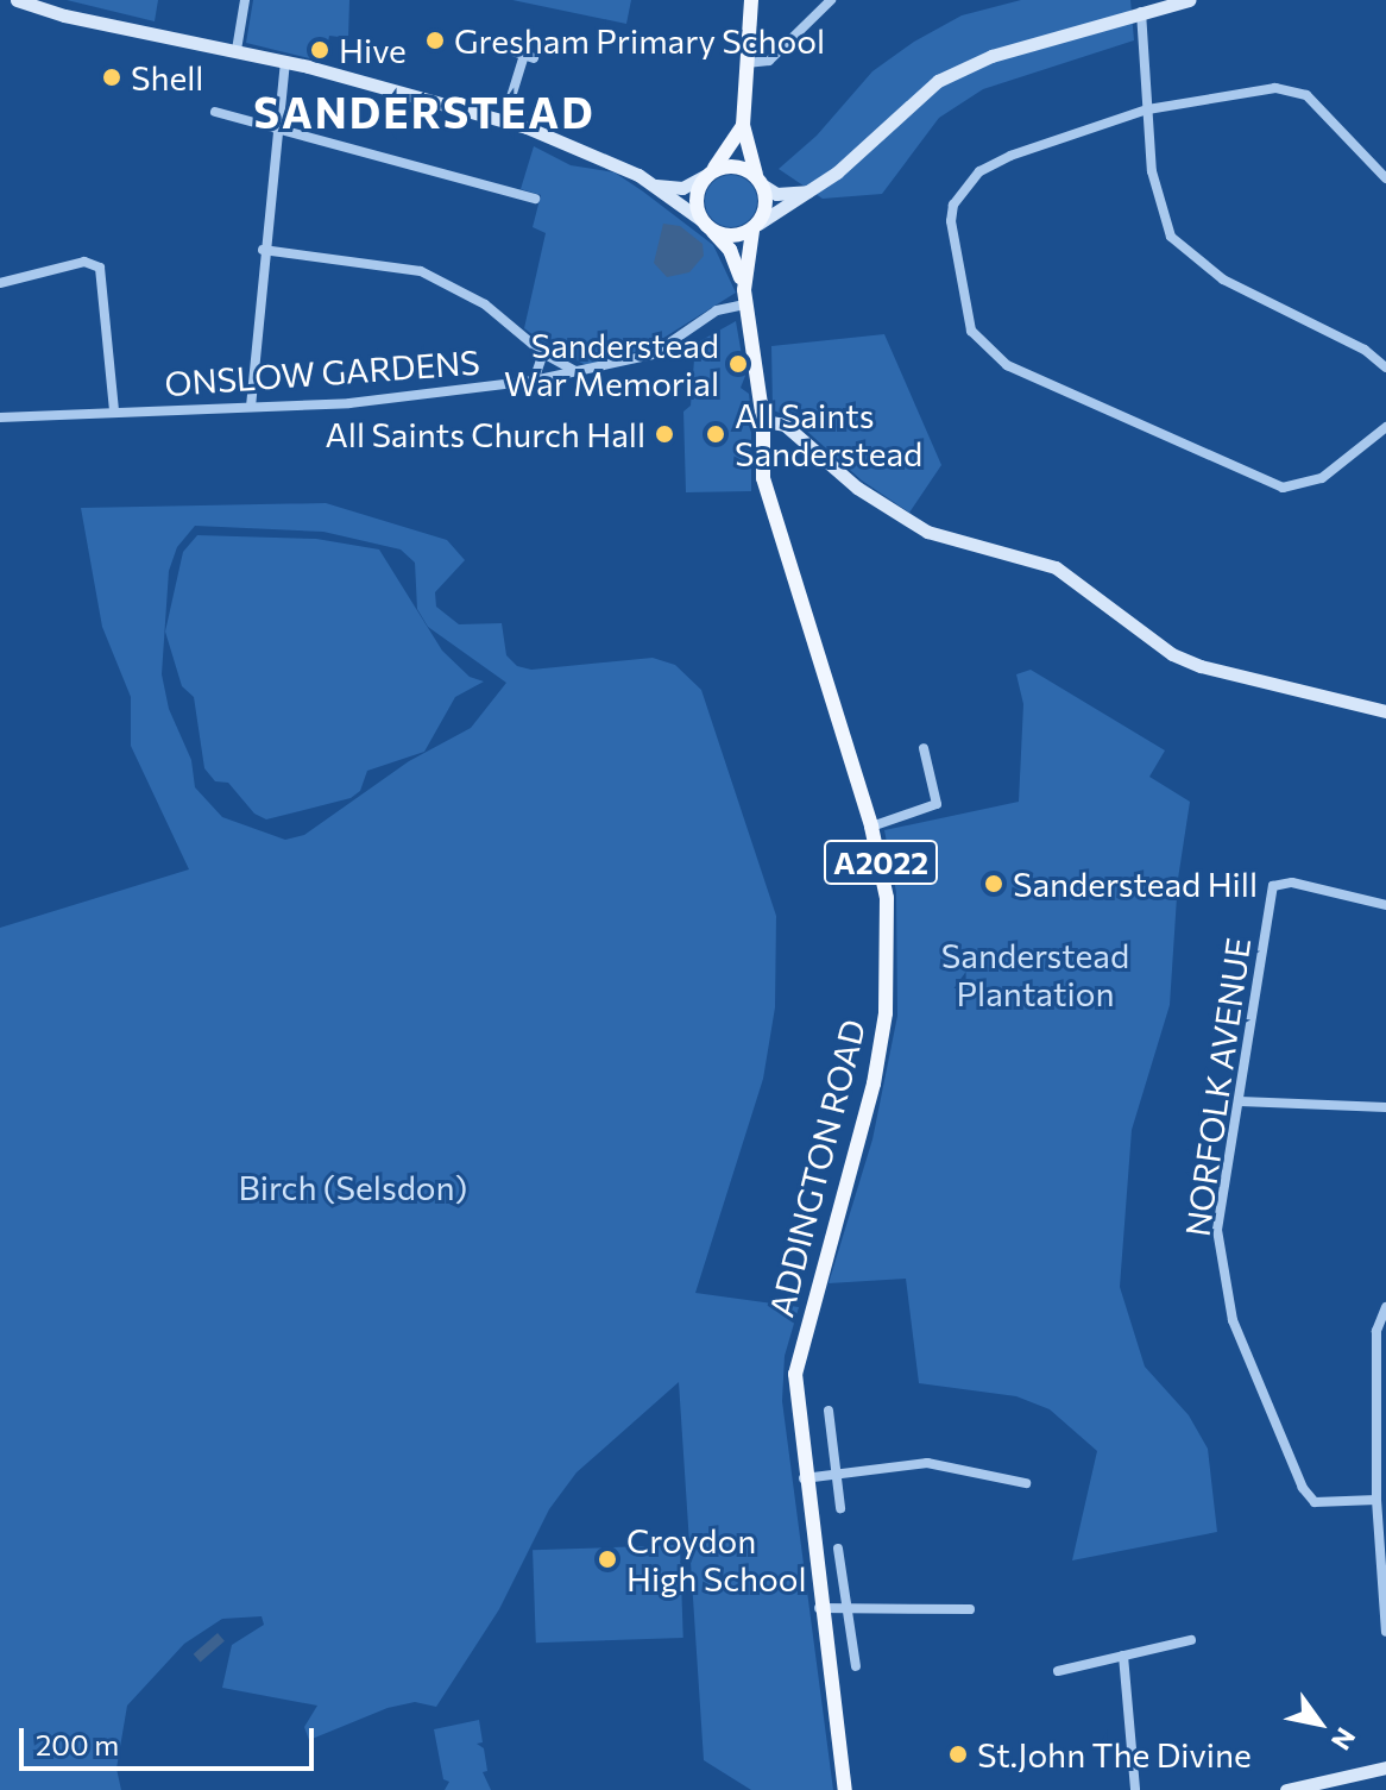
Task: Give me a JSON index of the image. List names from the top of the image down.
{
  "streets": {
    "main road": ["A2022", "ADDINGTON ROAD"],
    "street": ["ONSLOW GARDENS", "NORFOLK AVENUE"]
  },
  "crossings": [
    ["ONSLOW GARDENS", "A2022"],
    ["ONSLOW GARDENS", "ADDINGTON ROAD"],
    ["A2022", "ADDINGTON ROAD"]
  ],
  "districts": ["SANDERSTEAD"],
  "parks": ["Sanderstead Plantation", "Birch (Selsdon)"],
  "places": [
    "Gresham Primary School",
    "Hive",
    "Shell",
    "Sanderstead War Memorial",
    "All Saints Church Hall",
    "All Saints Sanderstead",
    "Sanderstead Hill",
    "Croydon High School",
    "St.John The Divine"
  ],
  "scale_bar": "200 m",
  "north": "bottom right"
}
